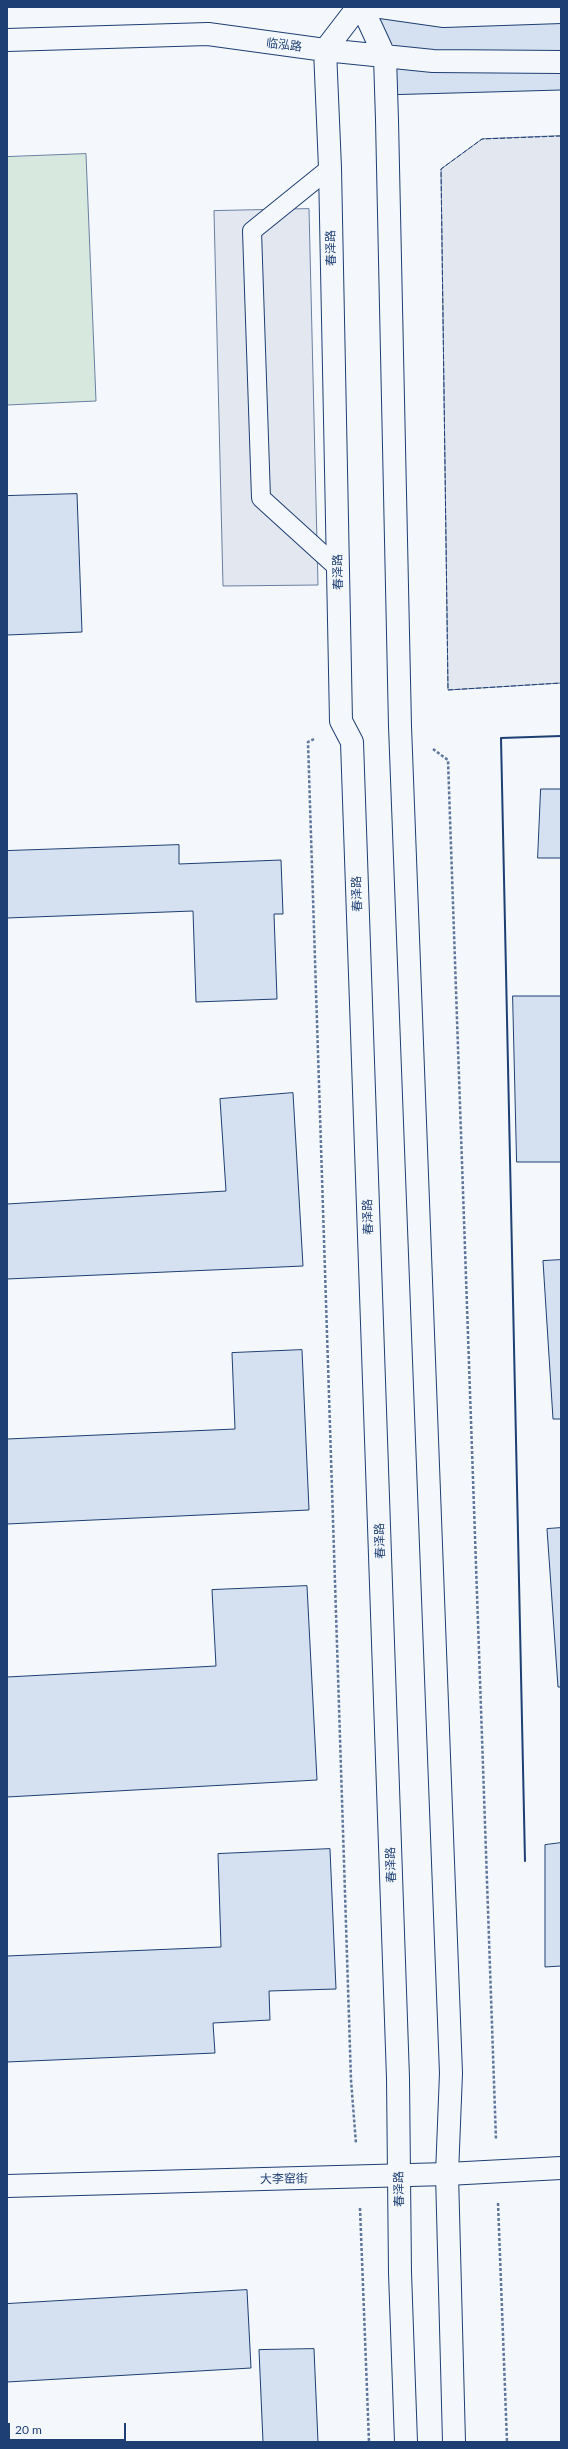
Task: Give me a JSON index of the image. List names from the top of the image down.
{
  "streets": {
    "street": ["临泓路", "春泽路", "大李窑街"]
  },
  "crossings": [
    ["临泓路", "春泽路"],
    ["春泽路", "大李窑街"]
  ],
  "scale_bar": "20 m"
}
